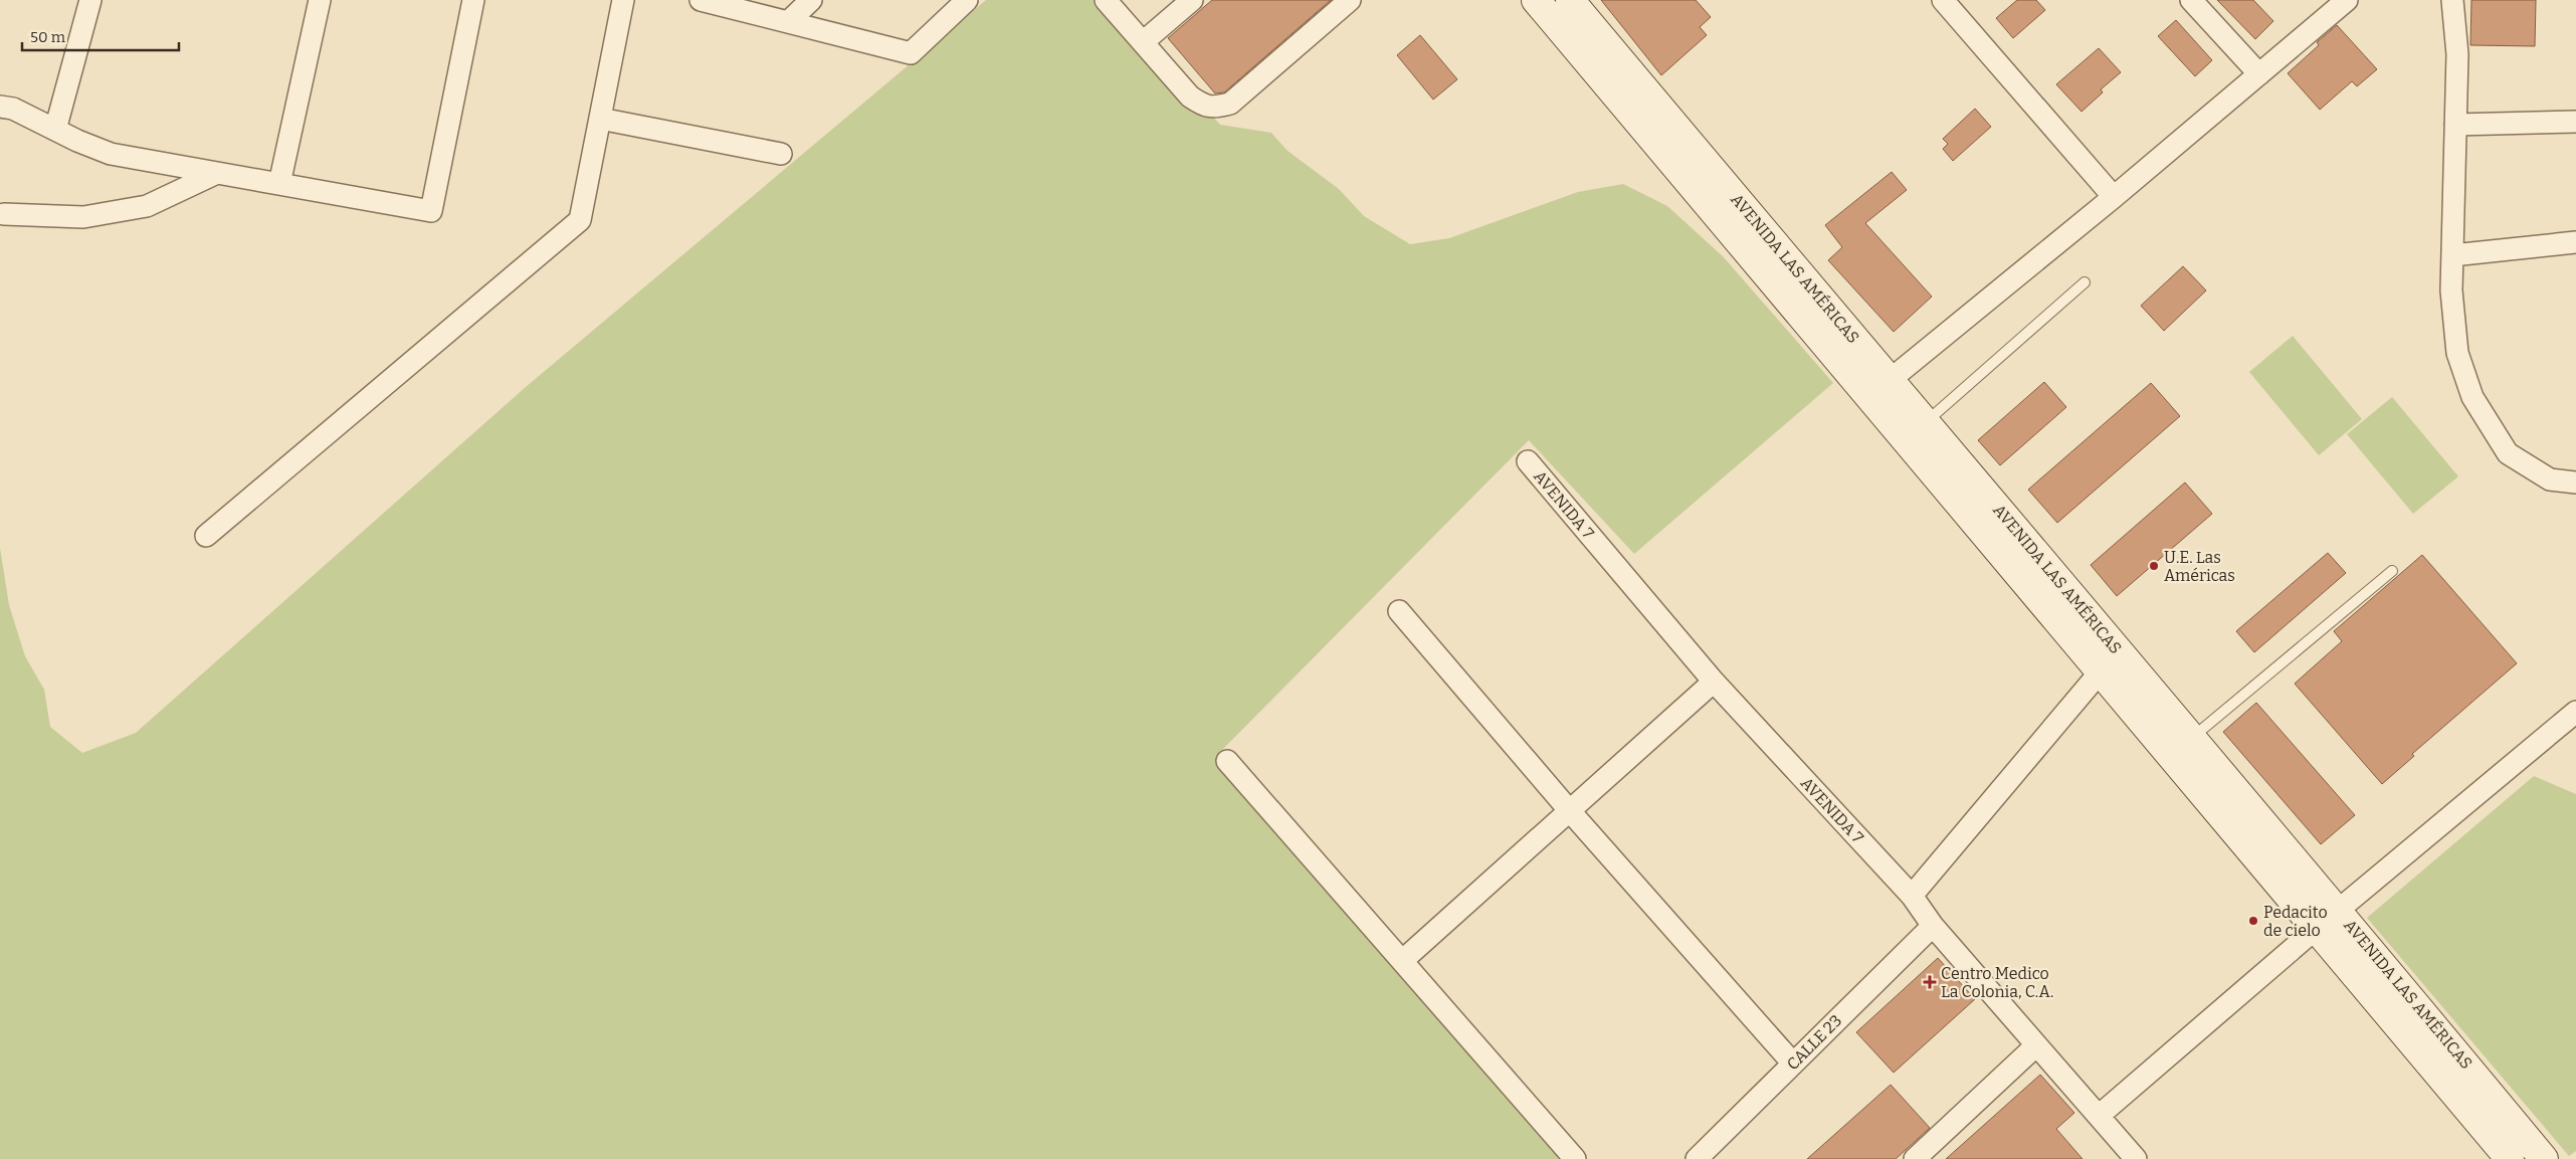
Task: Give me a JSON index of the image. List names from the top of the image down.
{
  "streets": {
    "main road": ["AVENIDA LAS AMÉRICAS"],
    "street": ["AVENIDA 7", "CALLE 23"]
  },
  "crossings": [
    ["AVENIDA 7", "CALLE 23"]
  ],
  "places": {
    "other": ["U.E. Las Américas", "Pedacito de cielo"],
    "health": ["Centro Medico La Colonia, C.A."]
  },
  "scale_bar": "50 m"
}
